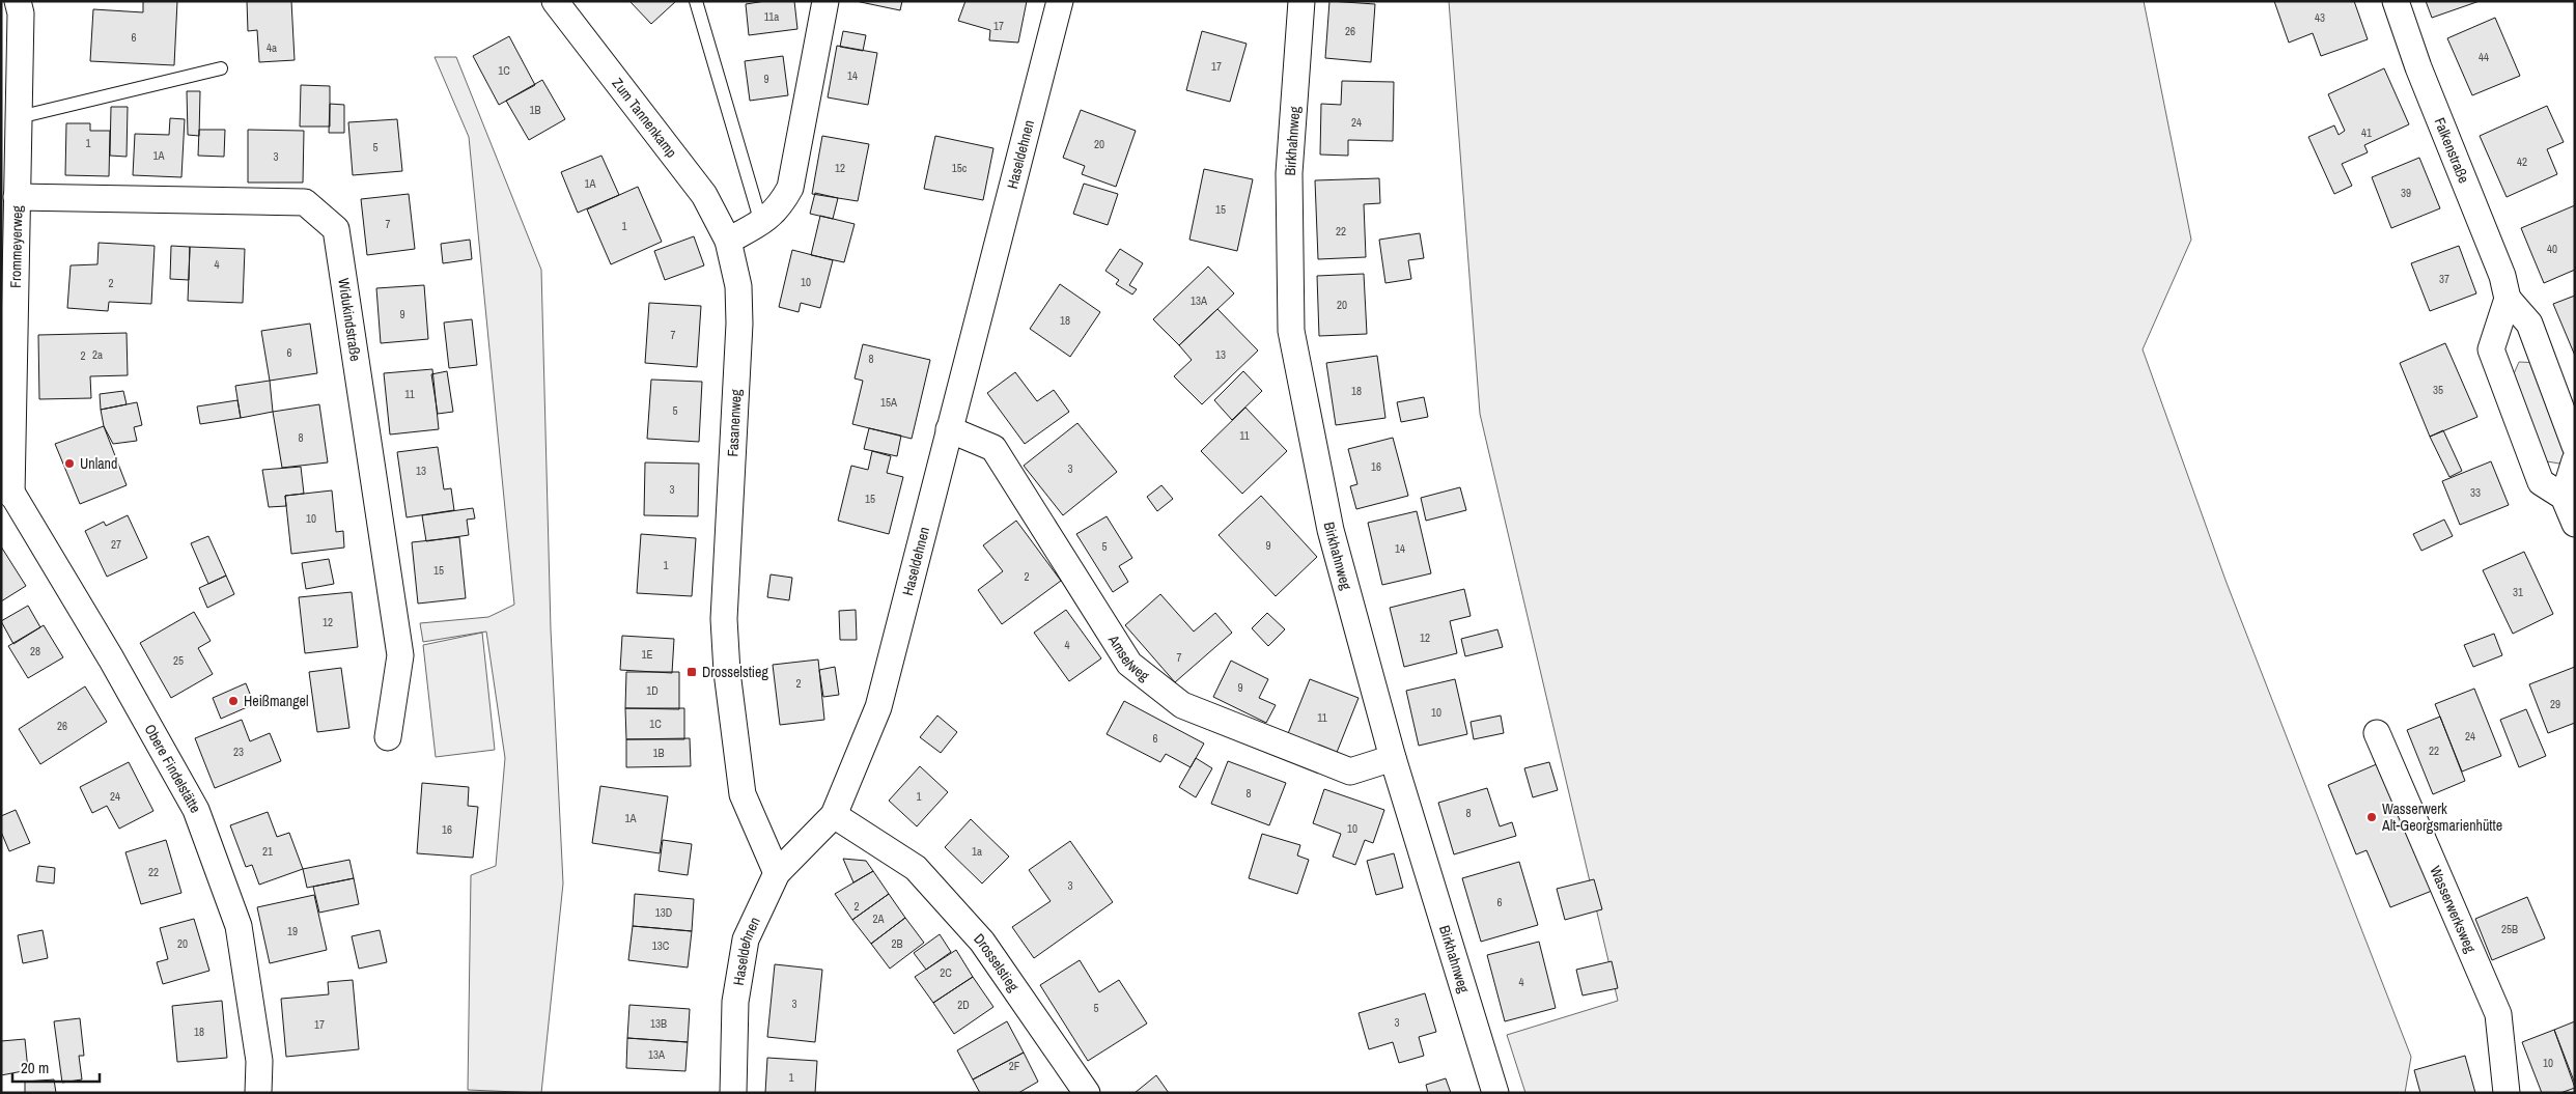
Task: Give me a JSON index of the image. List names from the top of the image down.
{
  "streets": {
    "street": [
      "Zum Tannenkamp",
      "Birkhahnweg",
      "Falkenstraße",
      "Haseldehnen",
      "Frommeyerweg",
      "Widukindstraße",
      "Fasanenweg",
      "Amselweg",
      "Obere Findelstätte",
      "Wasserwerksweg",
      "Drosselstieg"
    ]
  },
  "crossings": [
    ["Zum Tannenkamp", "Fasanenweg"],
    ["Birkhahnweg", "Amselweg"],
    ["Haseldehnen", "Fasanenweg"],
    ["Haseldehnen", "Amselweg"],
    ["Haseldehnen", "Drosselstieg"],
    ["Frommeyerweg", "Widukindstraße"],
    ["Frommeyerweg", "Obere Findelstätte"]
  ],
  "places": {
    "other": ["Unland", "Heißmangel", "Wasserwerk Alt-Georgsmarienhütte"],
    "transit": ["Drosselstieg"]
  },
  "house_numbers": [
    "11a",
    "43",
    "17",
    "26",
    "6",
    "4a",
    "44",
    "17",
    "1C",
    "14",
    "9",
    "1B",
    "24",
    "41",
    "1",
    "20",
    "5",
    "1A",
    "3",
    "42",
    "12",
    "15c",
    "1A",
    "39",
    "15",
    "7",
    "1",
    "22",
    "40",
    "4",
    "37",
    "10",
    "2",
    "13A",
    "20",
    "9",
    "18",
    "7",
    "6",
    "2a",
    "13",
    "2",
    "8",
    "35",
    "18",
    "11",
    "15A",
    "5",
    "11",
    "8",
    "16",
    "3",
    "13",
    "3",
    "33",
    "15",
    "10",
    "27",
    "9",
    "5",
    "14",
    "1",
    "15",
    "2",
    "31",
    "12",
    "12",
    "4",
    "28",
    "1E",
    "7",
    "25",
    "2",
    "9",
    "1D",
    "29",
    "10",
    "11",
    "1C",
    "26",
    "24",
    "6",
    "22",
    "23",
    "1B",
    "8",
    "24",
    "1",
    "8",
    "1A",
    "10",
    "16",
    "21",
    "1a",
    "22",
    "3",
    "6",
    "2",
    "13D",
    "2A",
    "25B",
    "19",
    "20",
    "2B",
    "13C",
    "2C",
    "4",
    "3",
    "2D",
    "5",
    "3",
    "13B",
    "17",
    "18",
    "13A",
    "10",
    "2F",
    "1"
  ],
  "scale_bar": "20 m"
}
